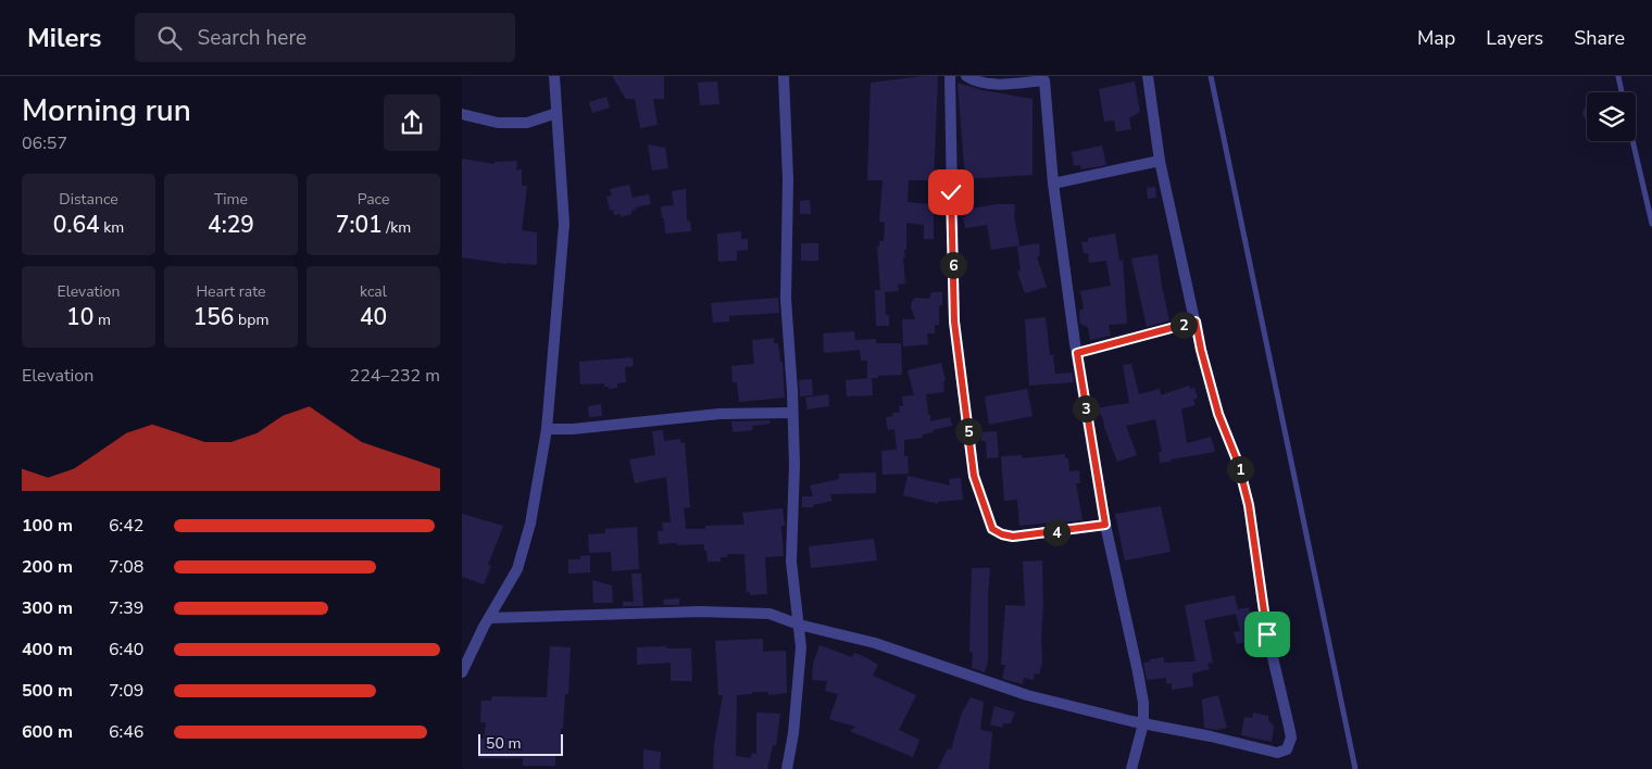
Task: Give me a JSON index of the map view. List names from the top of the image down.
{
  "scale_bar": "50 m",
  "page": {
    "header": "Milers",
    "search": "Search here",
    "nav": ["Map", "Layers", "Share"],
    "heading": ["Morning run", "06:57"],
    "stats": [
      ["Distance", "0.64 km"],
      ["Time", "4:29"],
      ["Pace", "7:01 /km"],
      ["Elevation", "10 m"],
      ["Heart rate", "156 bpm"],
      ["kcal", "40"]
    ],
    "pins": [
      "6",
      "2",
      "3",
      "5",
      "1",
      "4"
    ],
    "chart": ["Elevation", "224–232 m"],
    "list": [
      {
        "name": "100 m",
        "note": "6:42"
      },
      {
        "name": "200 m",
        "note": "7:08"
      },
      {
        "name": "300 m",
        "note": "7:39"
      },
      {
        "name": "400 m",
        "note": "6:40"
      },
      {
        "name": "500 m",
        "note": "7:09"
      },
      {
        "name": "600 m",
        "note": "6:46"
      }
    ],
    "scale": "50 m"
  }
}
